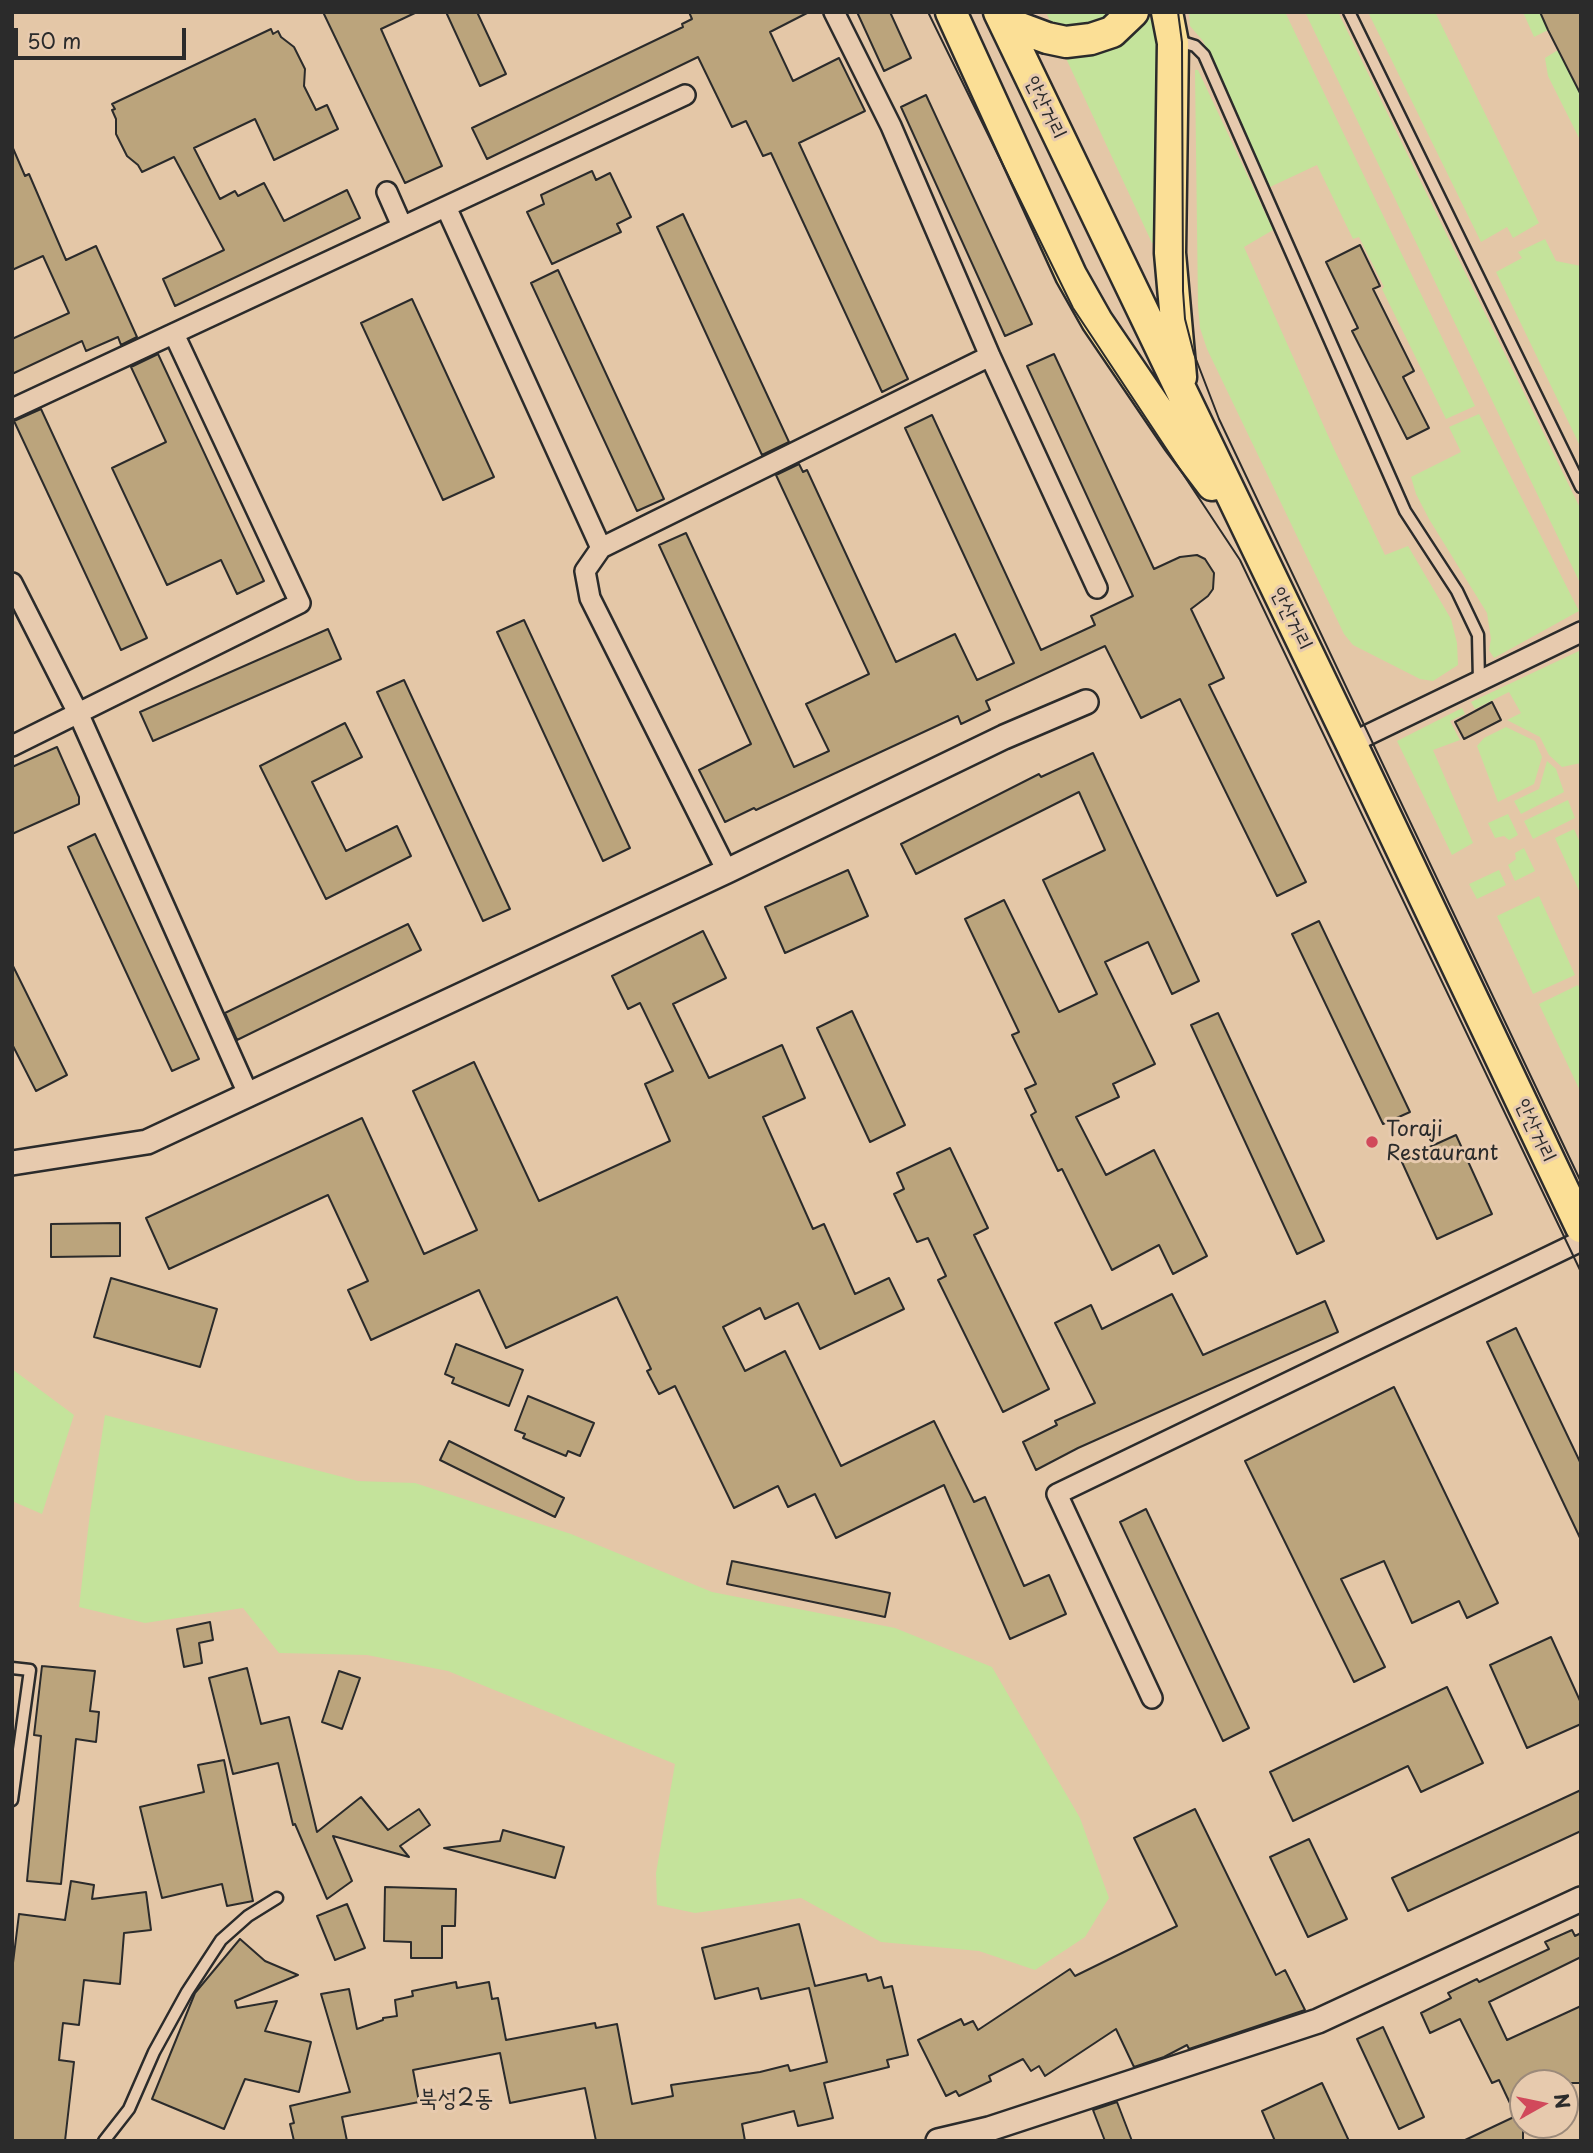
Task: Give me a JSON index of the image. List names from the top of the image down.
{
  "streets": {
    "main road": ["안산거리"]
  },
  "districts": ["북성2동"],
  "places": ["Toraji Restaurant"],
  "scale_bar": "50 m",
  "north": "right"
}
